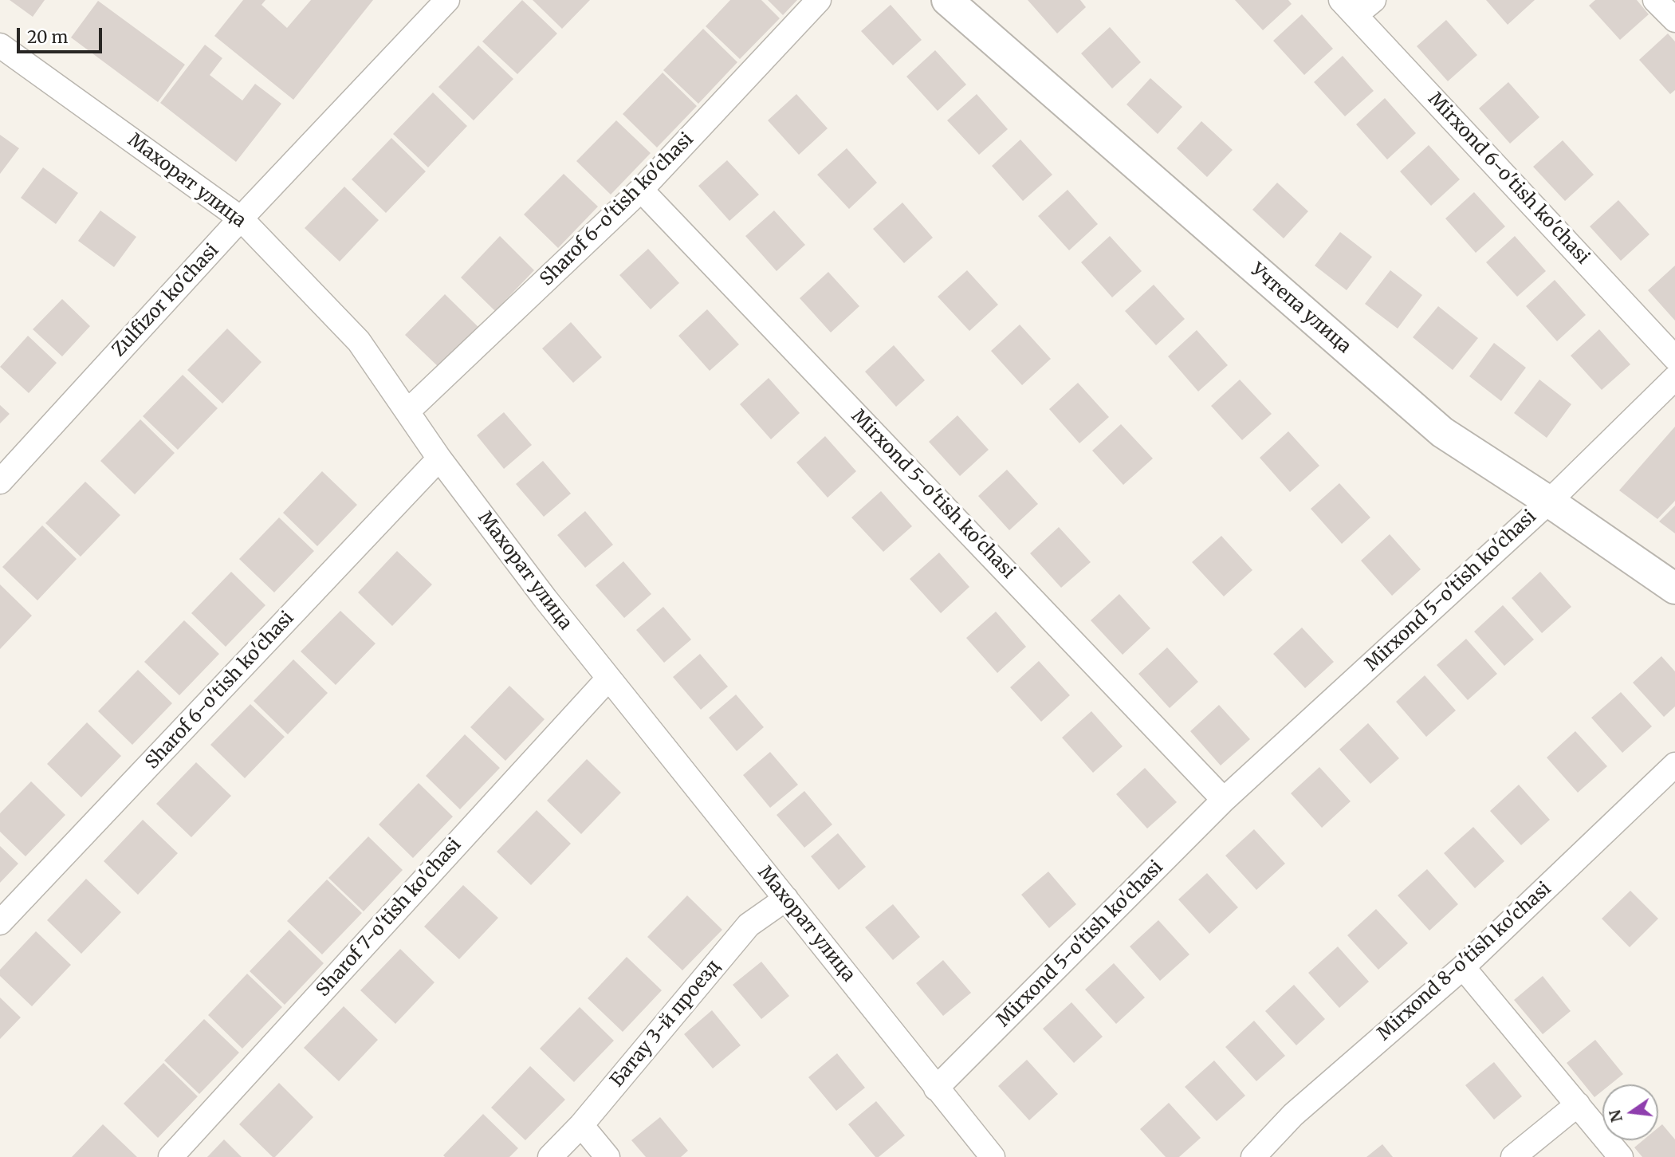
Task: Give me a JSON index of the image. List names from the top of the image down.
{
  "streets": {
    "street": [
      "Mirxond 6-o'tish ko'chasi",
      "Махорат улица",
      "Sharof 6-o'tish ko'chasi",
      "Zulfizor ko'chasi",
      "Учтепа улица",
      "Mirxond 5-o'tish ko'chasi",
      "Sharof 7-o'tish ko'chasi",
      "Mirxond 8-o'tish ko'chasi",
      "Батау 3-й проезд"
    ]
  },
  "crossings": [
    ["Махорат улица", "Sharof 6-o'tish ko'chasi"],
    ["Махорат улица", "Zulfizor ko'chasi"],
    ["Махорат улица", "Mirxond 5-o'tish ko'chasi"],
    ["Махорат улица", "Sharof 7-o'tish ko'chasi"],
    ["Махорат улица", "Батау 3-й проезд"],
    ["Sharof 6-o'tish ko'chasi", "Mirxond 5-o'tish ko'chasi"],
    ["Учтепа улица", "Mirxond 5-o'tish ko'chasi"]
  ],
  "scale_bar": "20 m",
  "north": "left"
}
